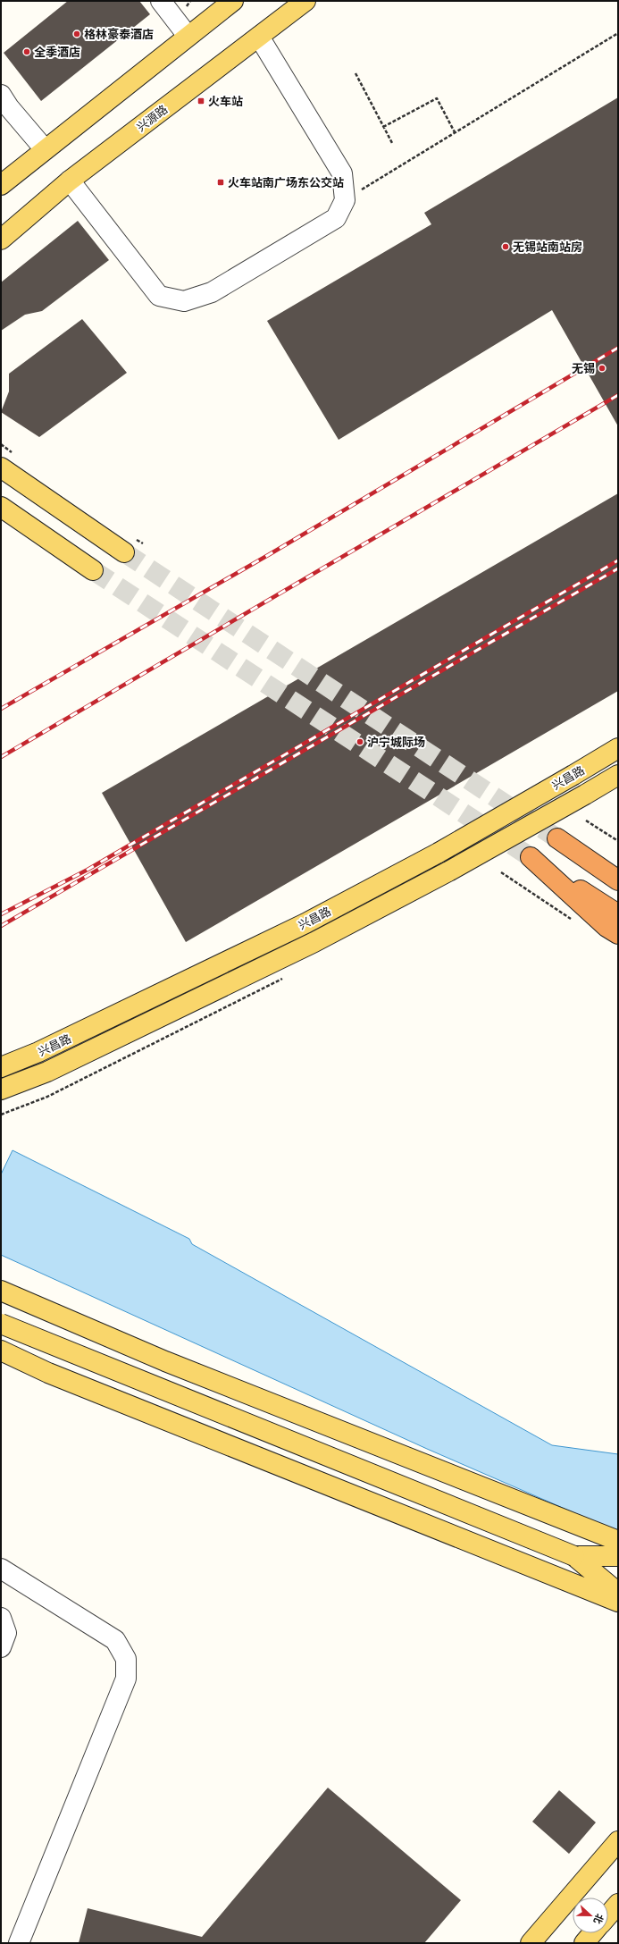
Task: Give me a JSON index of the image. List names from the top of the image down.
{
  "streets": {
    "main road": ["兴源路", "兴昌路"]
  },
  "places": {
    "other": [
      "格林豪泰酒店",
      "全季酒店",
      "无锡站南站房",
      "无锡",
      "沪宁城际场"
    ],
    "transit": ["火车站", "火车站南广场东公交站"]
  },
  "north": "right"
}
